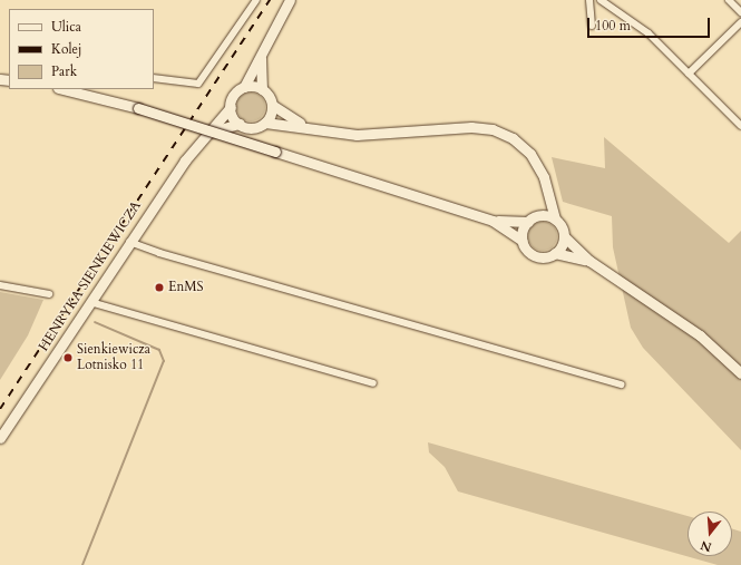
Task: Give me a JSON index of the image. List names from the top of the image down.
{
  "streets": {
    "main road": ["HENRYKA SIENKIEWICZA"]
  },
  "places": ["EnMS", "Sienkiewicza Lotnisko 11"],
  "legend": ["Ulica", "Kolej", "Park"],
  "scale_bar": "100 m",
  "north": "bottom"
}
